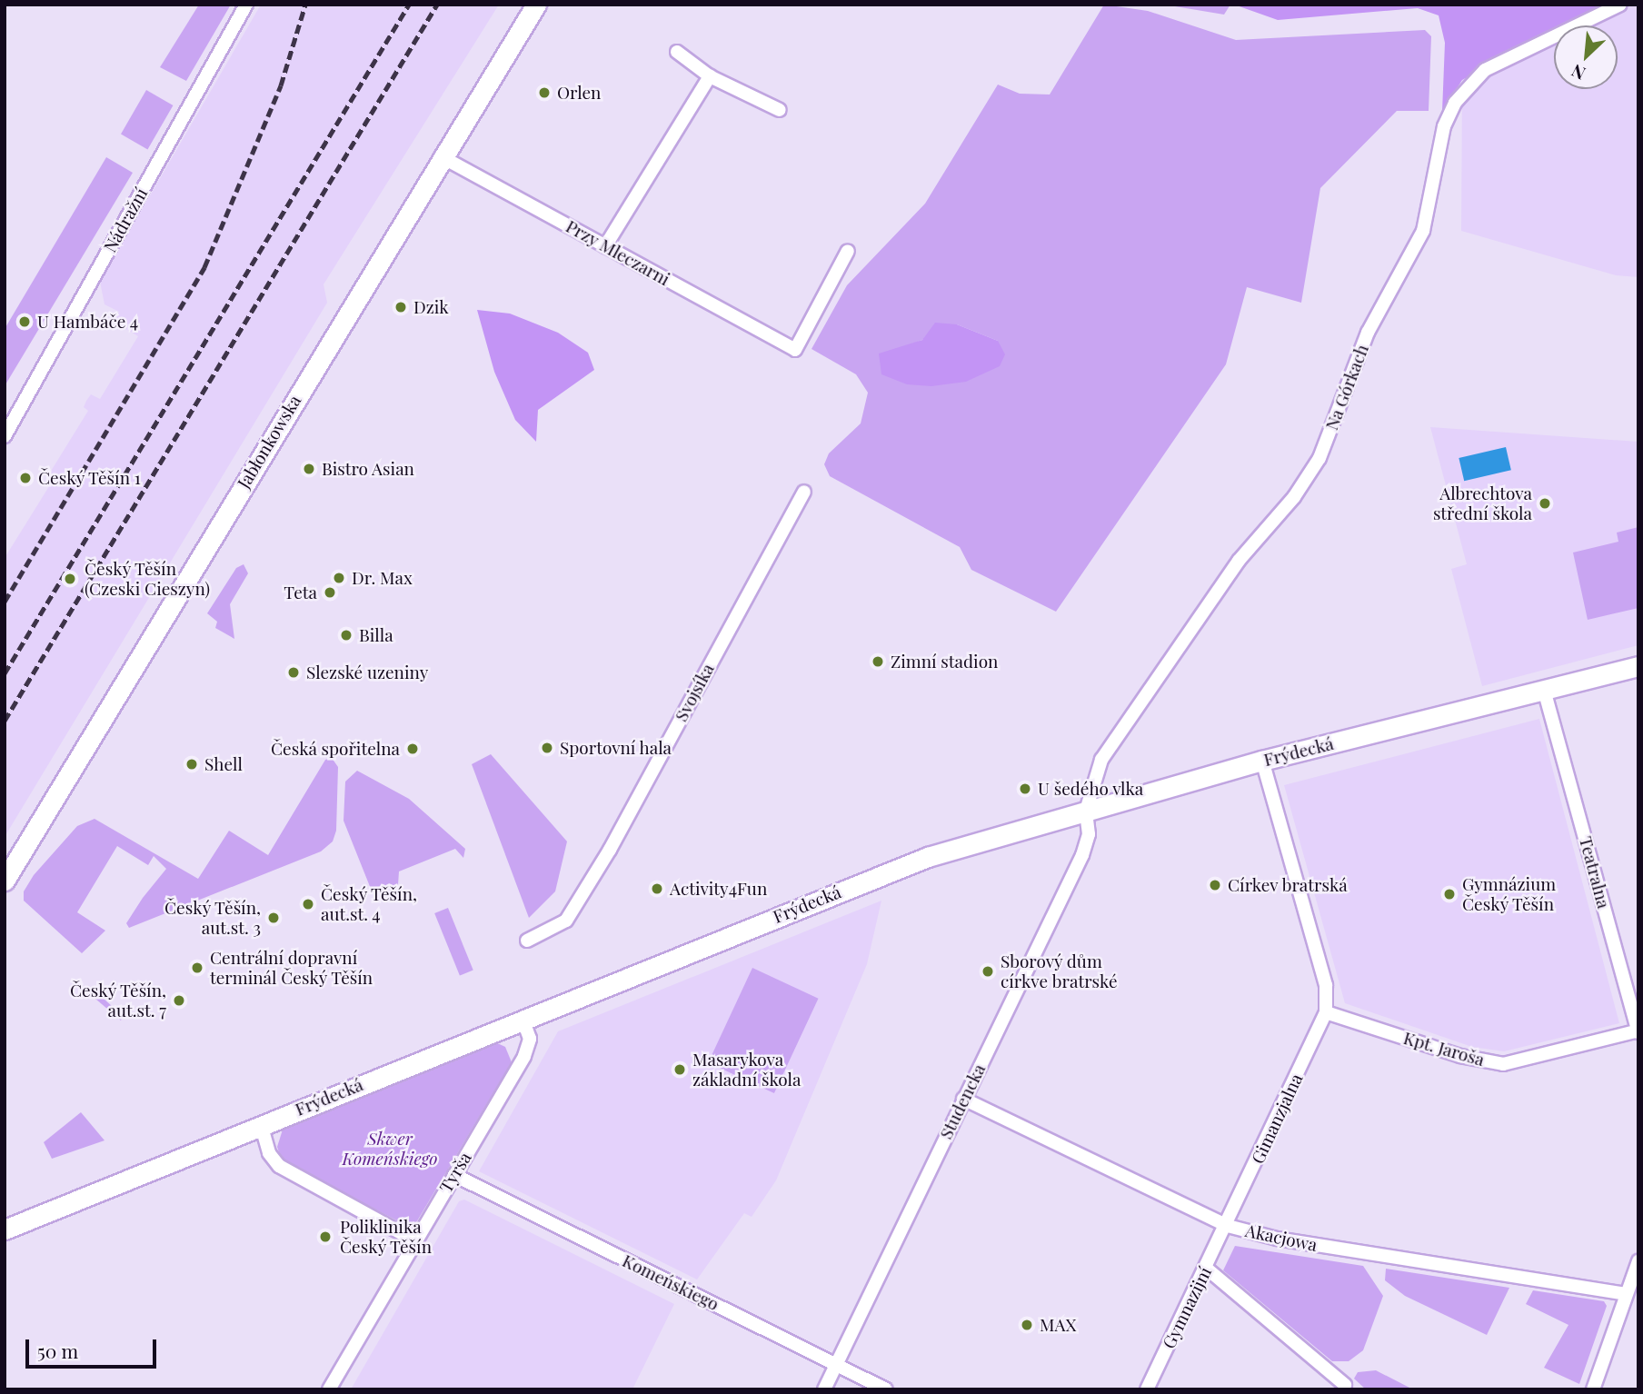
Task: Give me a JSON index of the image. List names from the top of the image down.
{
  "streets": {
    "main road": ["Jabłonkowska", "Frýdecká"],
    "street": [
      "Nádražní",
      "Przy Mleczarni",
      "Na Górkach",
      "Svojsíka",
      "Teatralna",
      "Kpt. Jaroša",
      "Studencka",
      "Gimanzjalna",
      "Tyrša",
      "Akacjowa",
      "Komeńskiego",
      "Gymnazijní"
    ]
  },
  "crossings": [
    ["Przy Mleczarni", "Jabłonkowska"],
    ["Na Górkach", "Frýdecká"],
    ["Na Górkach", "Studencka"],
    ["Frýdecká", "Teatralna"],
    ["Frýdecká", "Studencka"],
    ["Frýdecká", "Tyrša"],
    ["Teatralna", "Kpt. Jaroša"],
    ["Kpt. Jaroša", "Gimanzjalna"],
    ["Studencka", "Akacjowa"],
    ["Studencka", "Komeńskiego"],
    ["Gimanzjalna", "Akacjowa"],
    ["Gimanzjalna", "Gymnazijní"],
    ["Tyrša", "Komeńskiego"],
    ["Akacjowa", "Gymnazijní"]
  ],
  "parks": ["Skwer Komeńskiego"],
  "places": [
    "Orlen",
    "Dzik",
    "U Hambáče 4",
    "Bistro Asian",
    "Český Těšín 1",
    "Albrechtova střední škola",
    "Dr. Max",
    "Český Těšín (Czeski Cieszyn)",
    "Teta",
    "Billa",
    "Zimní stadion",
    "Slezské uzeniny",
    "Sportovní hala",
    "Česká spořitelna",
    "Shell",
    "U šedého vlka",
    "Církev bratrská",
    "Activity4Fun",
    "Gymnázium Český Těšín",
    "Český Těšín, aut.st. 4",
    "Český Těšín, aut.st. 3",
    "Centrální dopravní terminál Český Těšín",
    "Sborový dům církve bratrské",
    "Český Těšín, aut.st. 7",
    "Masarykova základní škola",
    "Poliklinika Český Těšín",
    "MAX"
  ],
  "scale_bar": "50 m",
  "north": "bottom left"
}
